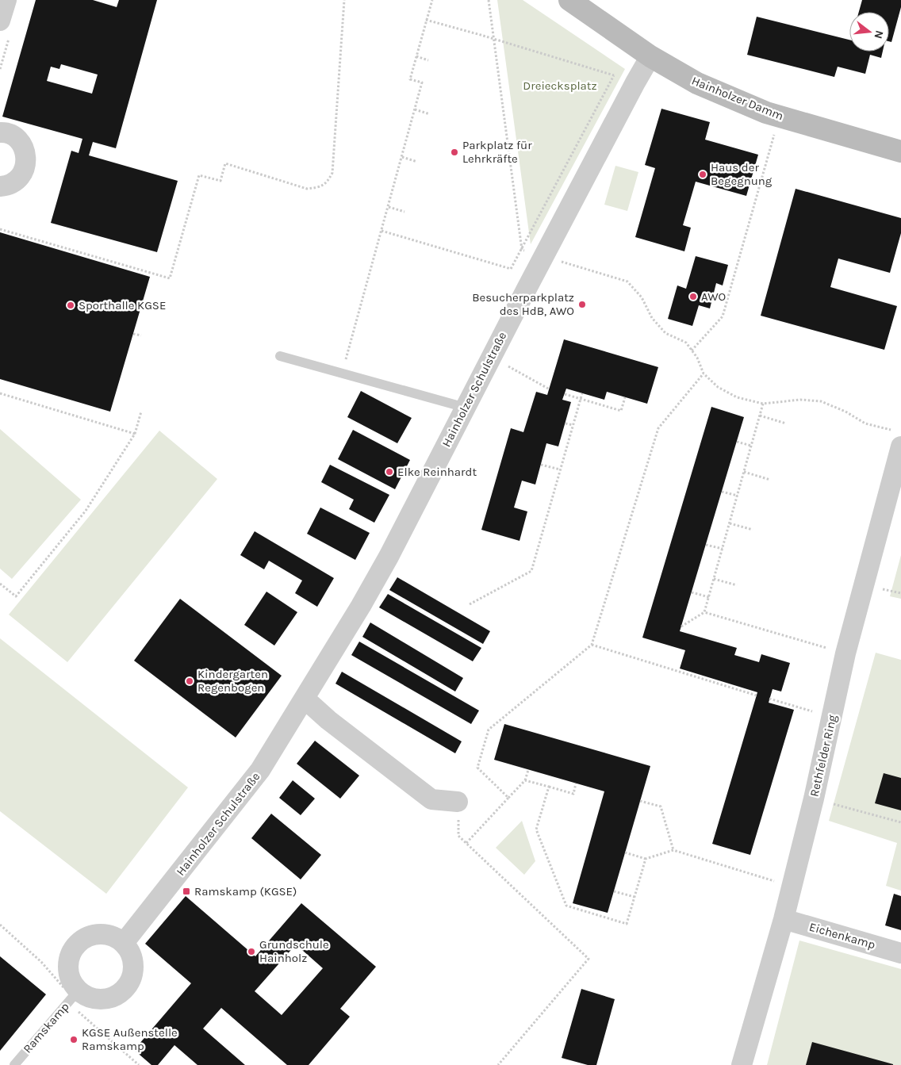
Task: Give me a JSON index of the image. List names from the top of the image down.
{
  "streets": {
    "street": [
      "Hainholzer Damm",
      "Hainholzer Schulstraße",
      "Rethfelder Ring",
      "Eichenkamp"
    ],
    "lane": ["Ramskamp"]
  },
  "crossings": [
    ["Hainholzer Damm", "Hainholzer Schulstraße"],
    ["Hainholzer Schulstraße", "Ramskamp"],
    ["Rethfelder Ring", "Eichenkamp"]
  ],
  "parks": ["Dreiecksplatz"],
  "places": {
    "other": [
      "Parkplatz für Lehrkräfte",
      "Haus der Begegnung",
      "AWO",
      "Besucherparkplatz des HdB, AWO",
      "Sporthalle KGSE",
      "Elke Reinhardt",
      "Kindergarten Regenbogen",
      "Grundschule Hainholz",
      "KGSE Außenstelle Ramskamp"
    ],
    "transit": ["Ramskamp (KGSE)"]
  },
  "north": "right"
}
